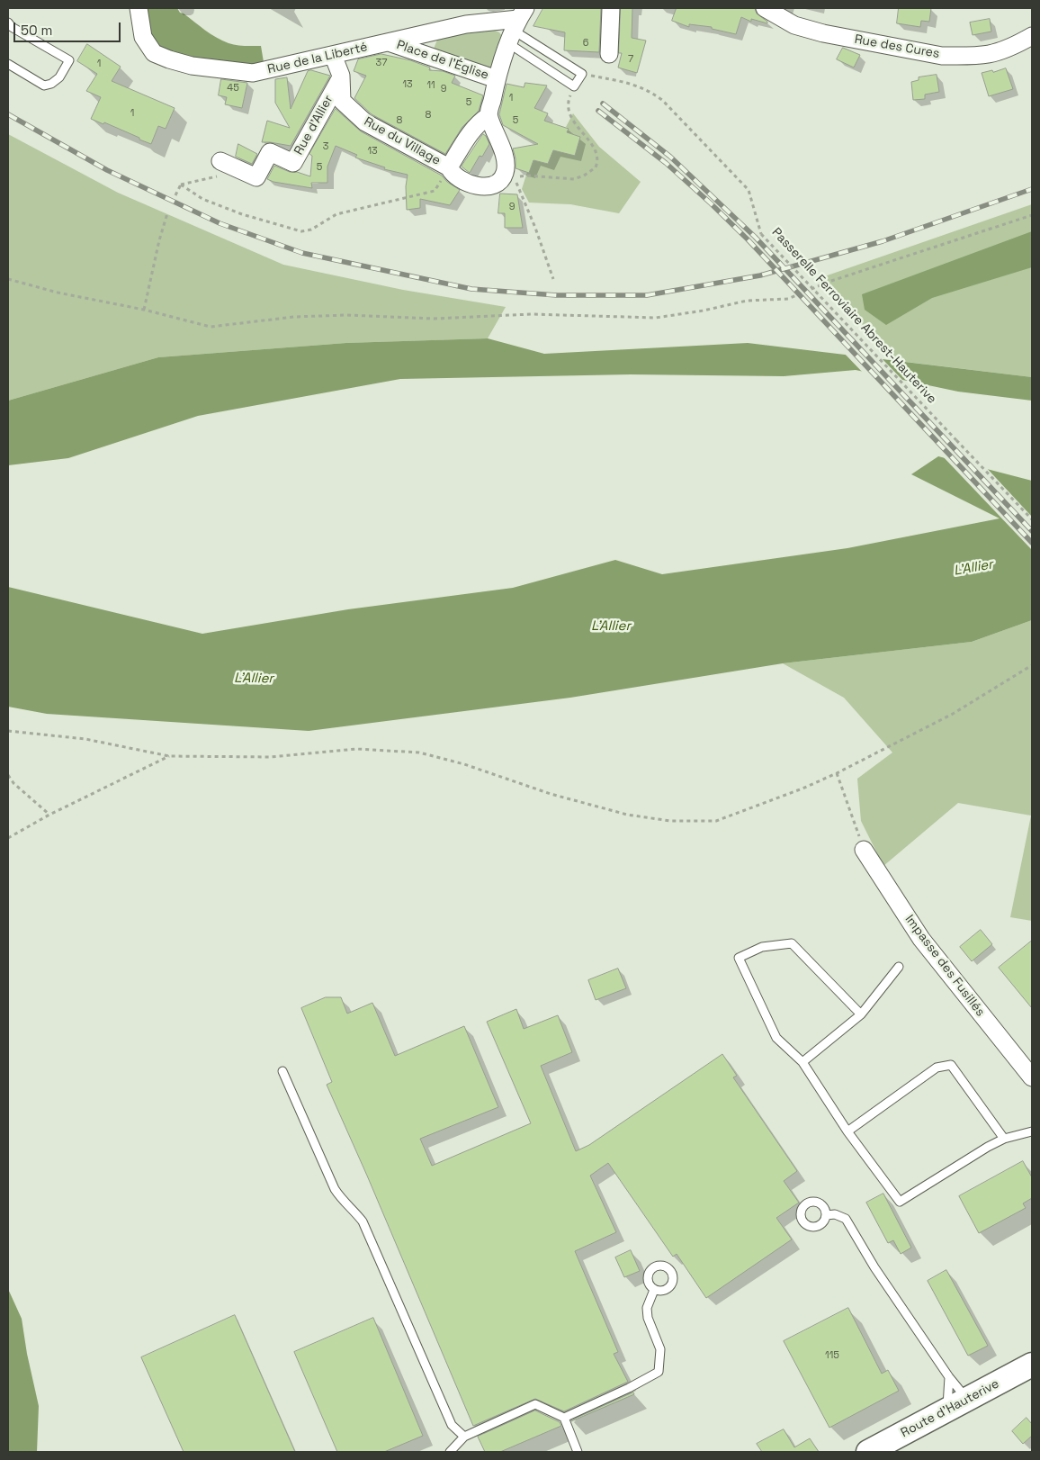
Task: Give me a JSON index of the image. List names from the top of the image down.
{
  "streets": {
    "main road": ["Route d'Hauterive"],
    "street": [
      "Rue des Cures",
      "Rue de la Liberté",
      "Place de l'Église",
      "Rue d'Allier",
      "Rue du Village",
      "Impasse des Fusillés"
    ],
    "path": ["Passerelle Ferroviaire Abrest-Hauterive"]
  },
  "crossings": [
    ["Rue de la Liberté", "Place de l'Église"],
    ["Rue de la Liberté", "Rue du Village"],
    ["Rue d'Allier", "Rue du Village"]
  ],
  "water": ["L'Allier"],
  "house_numbers": [
    "6",
    "7",
    "37",
    "1",
    "13",
    "11",
    "45",
    "9",
    "1",
    "5",
    "1",
    "8",
    "8",
    "5",
    "3",
    "13",
    "5",
    "9",
    "115"
  ],
  "scale_bar": "50 m"
}
